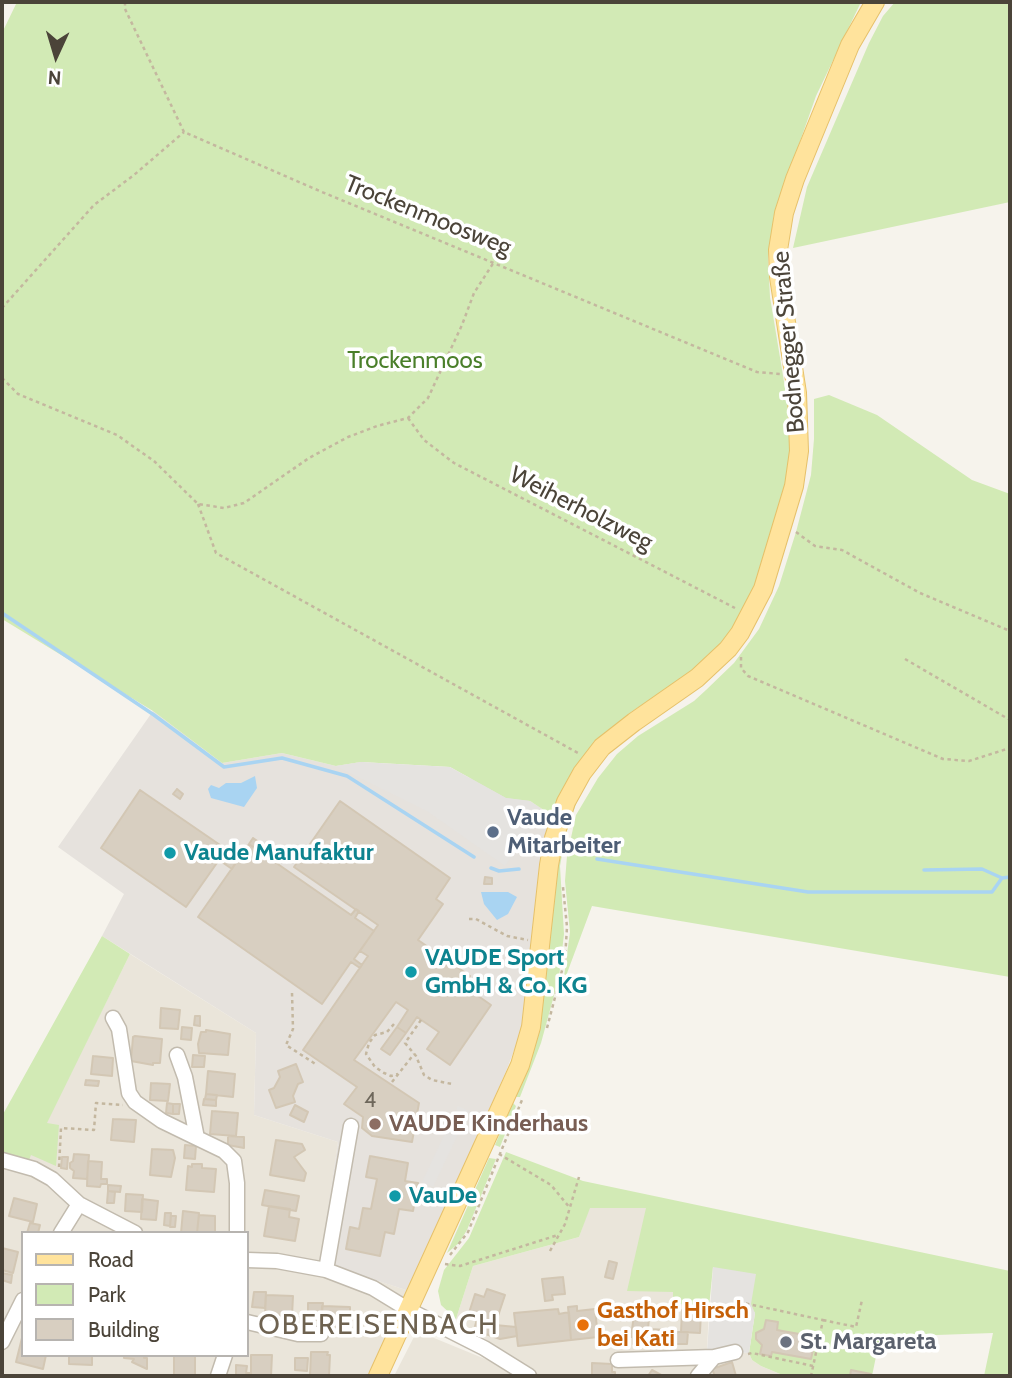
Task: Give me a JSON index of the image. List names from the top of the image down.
{
  "streets": {
    "main road": ["Bodnegger Straße"],
    "path": ["Trockenmoosweg", "Weiherholzweg"]
  },
  "crossings": [
    ["Trockenmoosweg", "Bodnegger Straße"],
    ["Bodnegger Straße", "Weiherholzweg"]
  ],
  "districts": ["OBEREISENBACH"],
  "parks": ["Trockenmoos"],
  "places": [
    "Vaude Mitarbeiter",
    "Vaude Manufaktur",
    "VAUDE Sport GmbH & Co. KG",
    "VAUDE Kinderhaus",
    "VauDe",
    "Gasthof Hirsch bei Kati",
    "St. Margareta"
  ],
  "house_numbers": ["4"],
  "legend": ["Road", "Park", "Building"],
  "north": "bottom"
}
